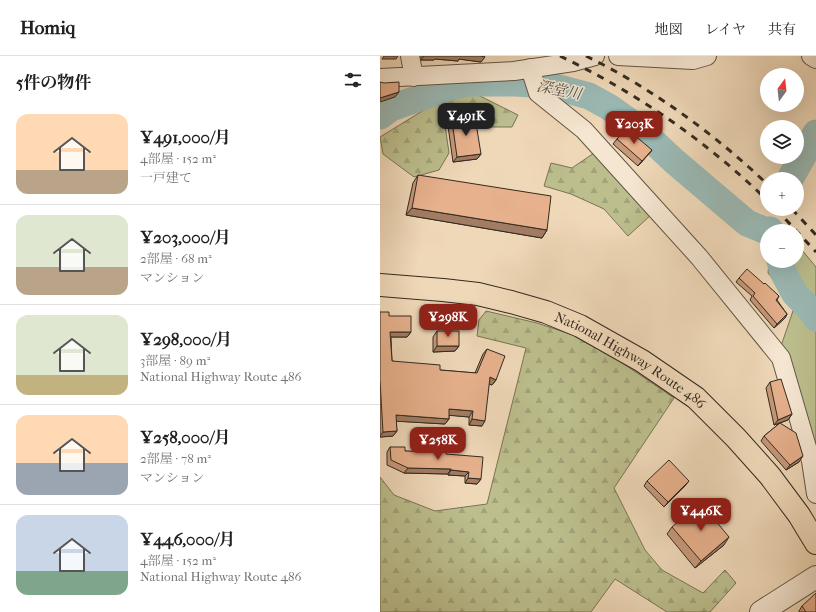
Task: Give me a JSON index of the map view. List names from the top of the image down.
{
  "streets": {
    "highway": ["National Highway Route 486"]
  },
  "water": ["深堂川"],
  "north": "top",
  "page": {
    "header": "Homiq",
    "nav": ["地図", "レイヤ", "共有"],
    "heading": "5件の物件",
    "map_buttons": ["+", "−"],
    "price": [
      "¥491K",
      "¥203K",
      "¥298K",
      "¥258K",
      "¥446K"
    ],
    "list": [
      {
        "name": "¥491,000/月",
        "note": "4部屋 · 152 m² · 一戸建て"
      },
      {
        "name": "¥203,000/月",
        "note": "2部屋 · 68 m² · マンション"
      },
      {
        "name": "¥298,000/月",
        "note": "3部屋 · 89 m² · National Highway Route 486"
      },
      {
        "name": "¥258,000/月",
        "note": "2部屋 · 78 m² · マンション"
      },
      {
        "name": "¥446,000/月",
        "note": "4部屋 · 152 m² · National Highway Route 486"
      }
    ]
  }
}
